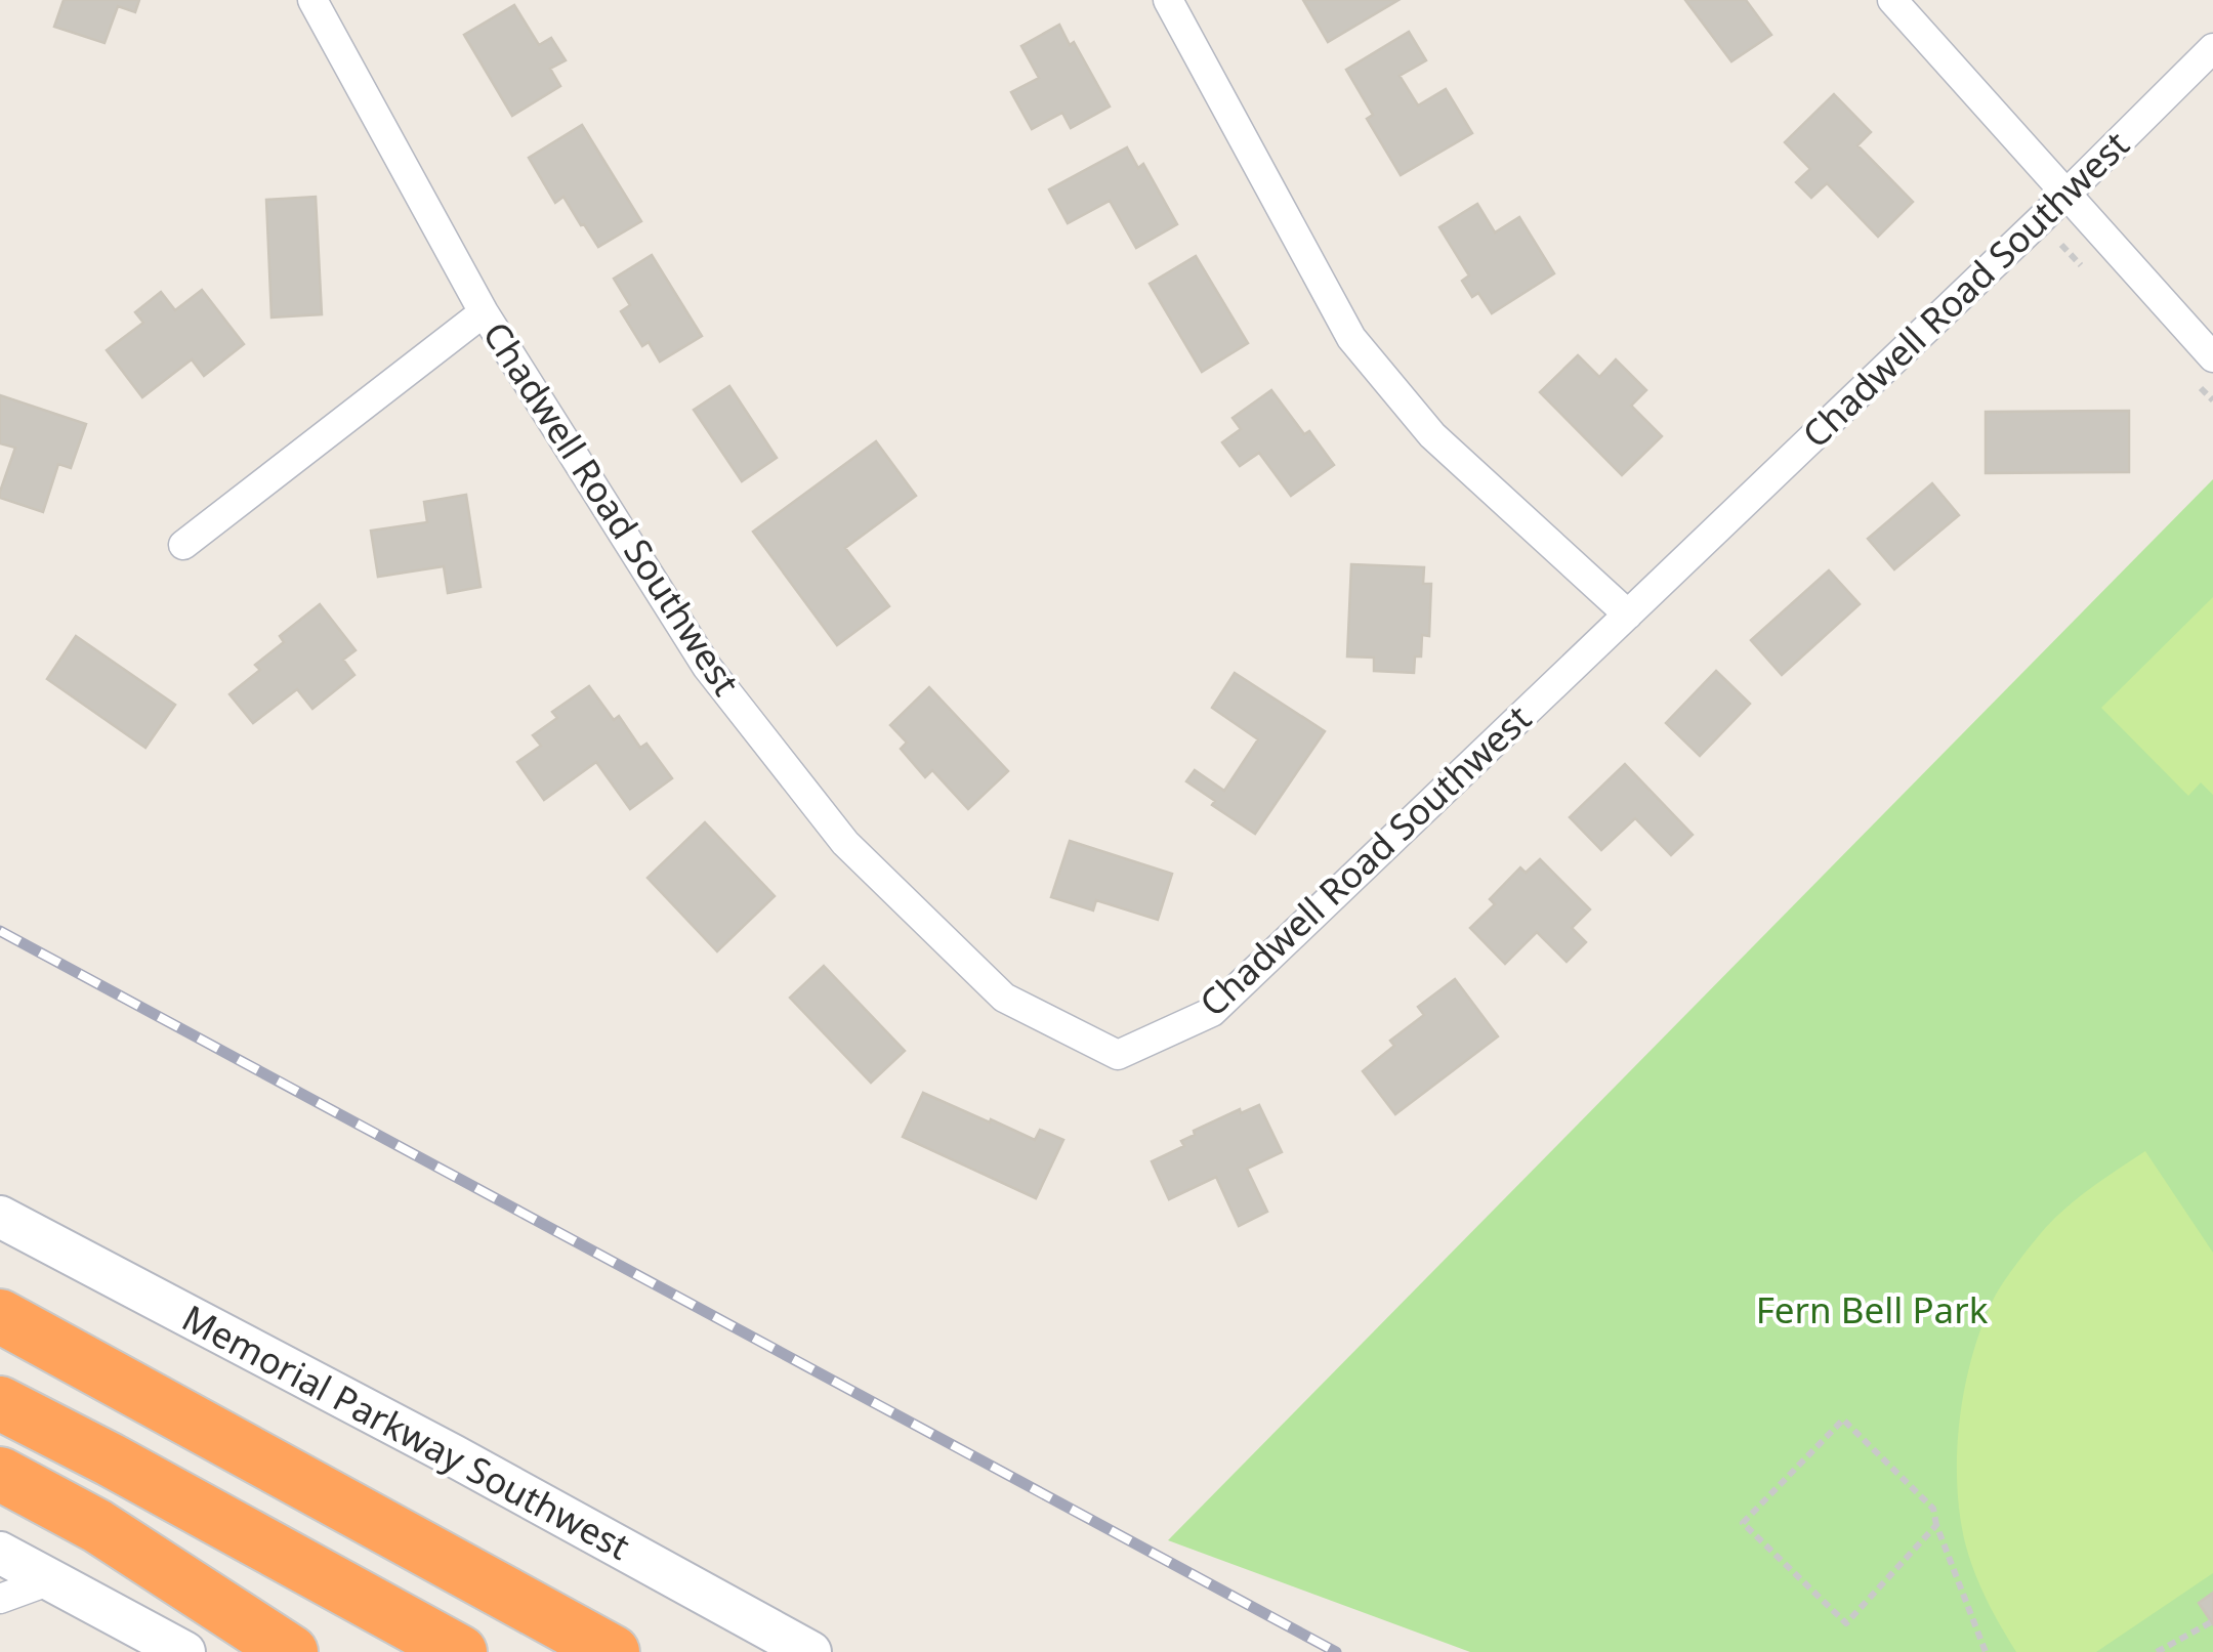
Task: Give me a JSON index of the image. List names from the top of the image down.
{
  "streets": {
    "main road": ["Memorial Parkway Southwest"],
    "street": ["Chadwell Road Southwest"]
  },
  "parks": ["Fern Bell Park"]
}
